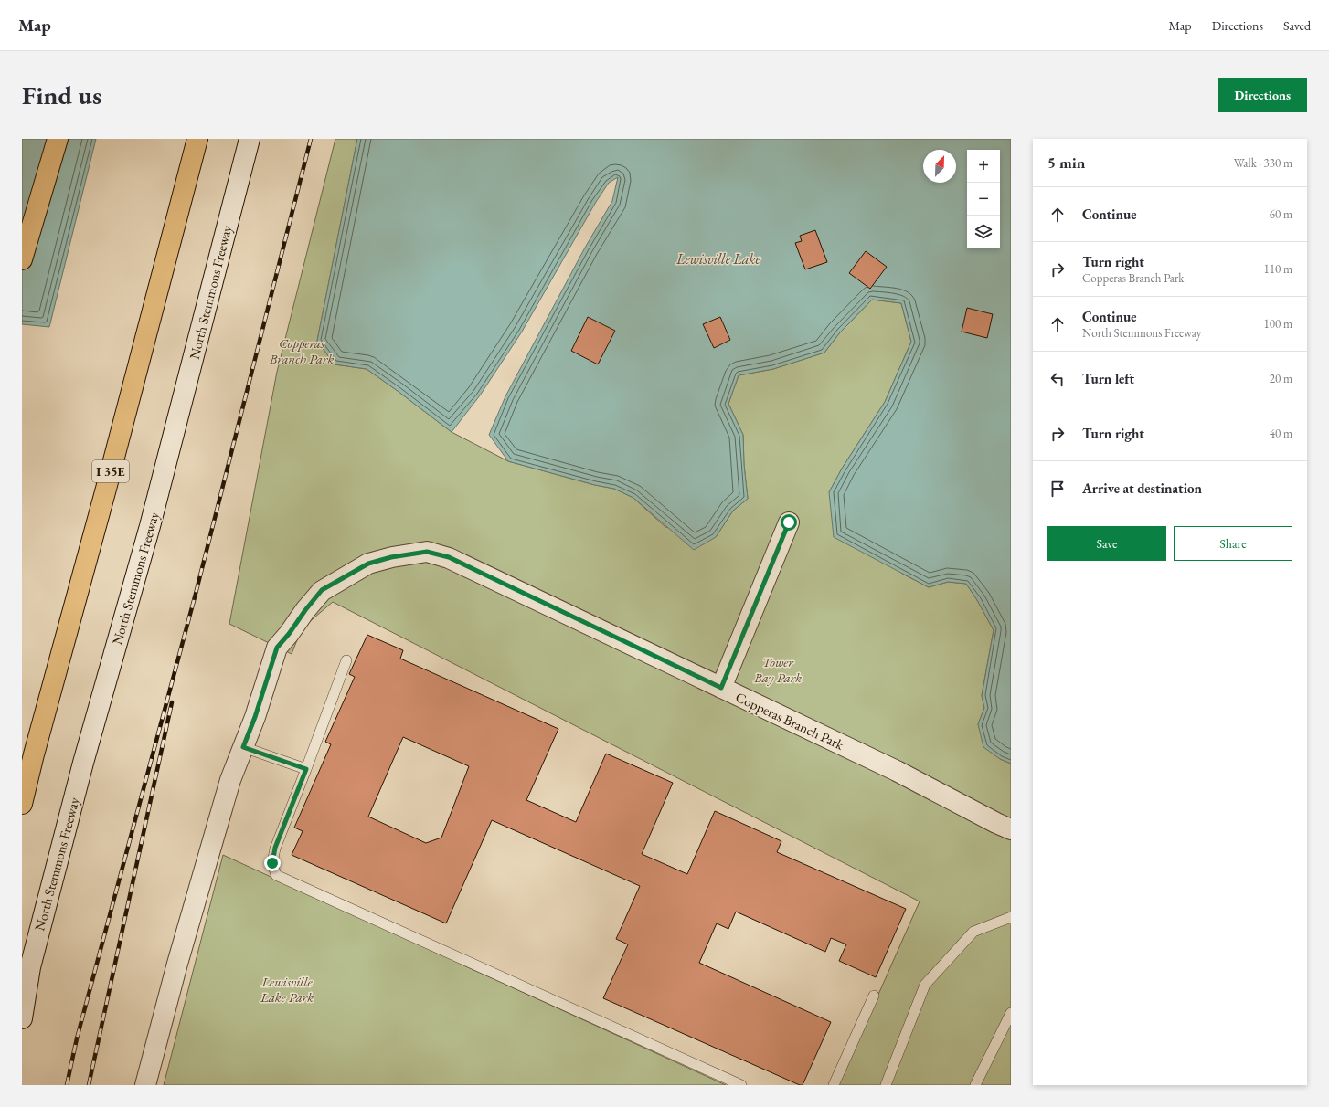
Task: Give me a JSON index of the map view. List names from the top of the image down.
{
  "streets": {
    "highway": ["I 35E"],
    "street": ["North Stemmons Freeway", "Copperas Branch Park"]
  },
  "water": ["Lewisville Lake"],
  "parks": ["Copperas Branch Park", "Tower Bay Park", "Lewisville Lake Park"],
  "north": "top right",
  "page": {
    "header": "Map",
    "nav": ["Map", "Directions", "Saved"],
    "buttons": [
      "Directions",
      ["Save", "Share"]
    ],
    "title": "Find us",
    "heading": ["5 min", "Walk · 330 m"],
    "map_buttons": ["+", "−"],
    "list": [
      ["Continue", "60 m"],
      ["Turn right", "Copperas Branch Park", "110 m"],
      ["Continue", "North Stemmons Freeway", "100 m"],
      ["Turn left", "20 m"],
      ["Turn right", "40 m"],
      "Arrive at destination"
    ]
  }
}
